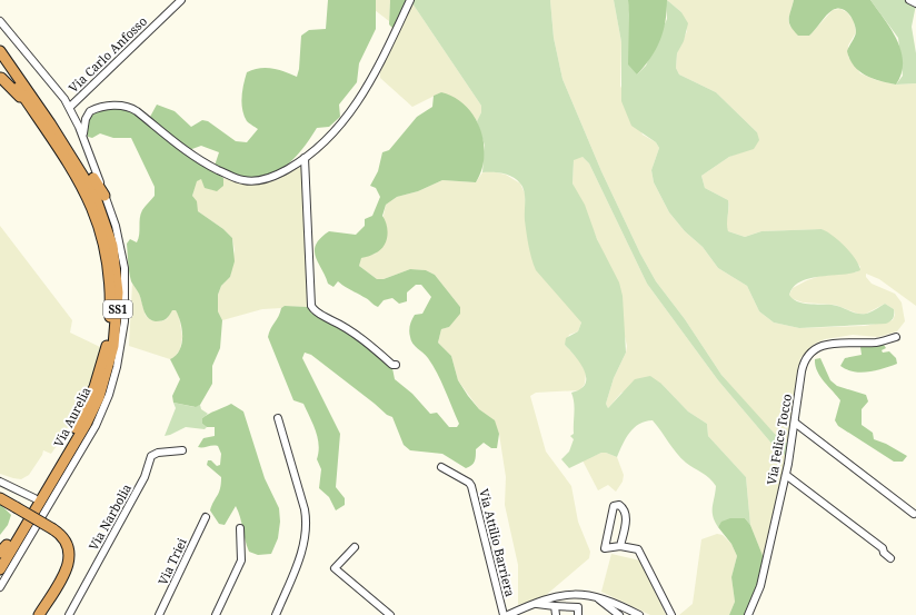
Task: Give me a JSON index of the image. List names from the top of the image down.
{
  "streets": {
    "highway": ["SS1", "Via Aurelia"],
    "street": [
      "Via Carlo Anfosso",
      "Via Felice Tocco",
      "Via Narbolia",
      "Via Attilio Barriera",
      "Via Triei"
    ]
  }
}
